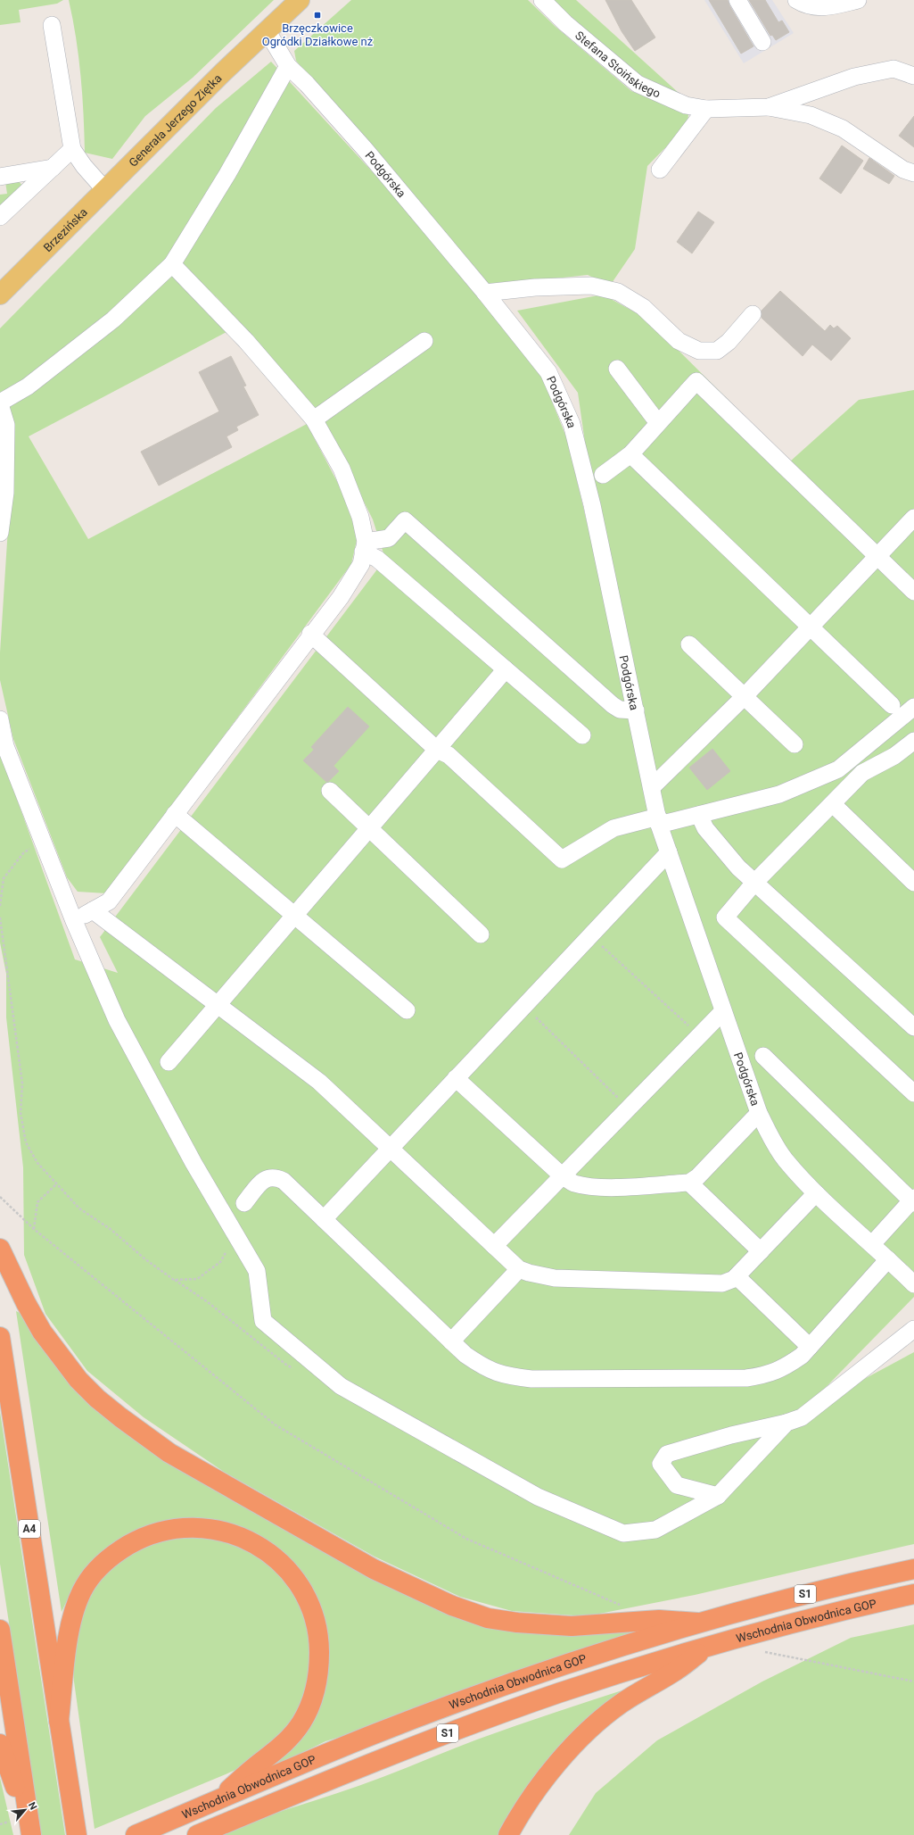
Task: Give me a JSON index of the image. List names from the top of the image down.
{
  "streets": {
    "highway": ["A4", "S1", "Wschodnia Obwodnica GOP"],
    "main road": ["Generała Jerzego Ziętka", "Brzezińska"],
    "street": ["Stefana Stoińskiego", "Podgórska"]
  },
  "crossings": [
    ["Generała Jerzego Ziętka", "Brzezińska"]
  ],
  "places": {
    "transit": ["Brzęczkowice Ogródki Działkowe nż"]
  },
  "north": "top right"
}
